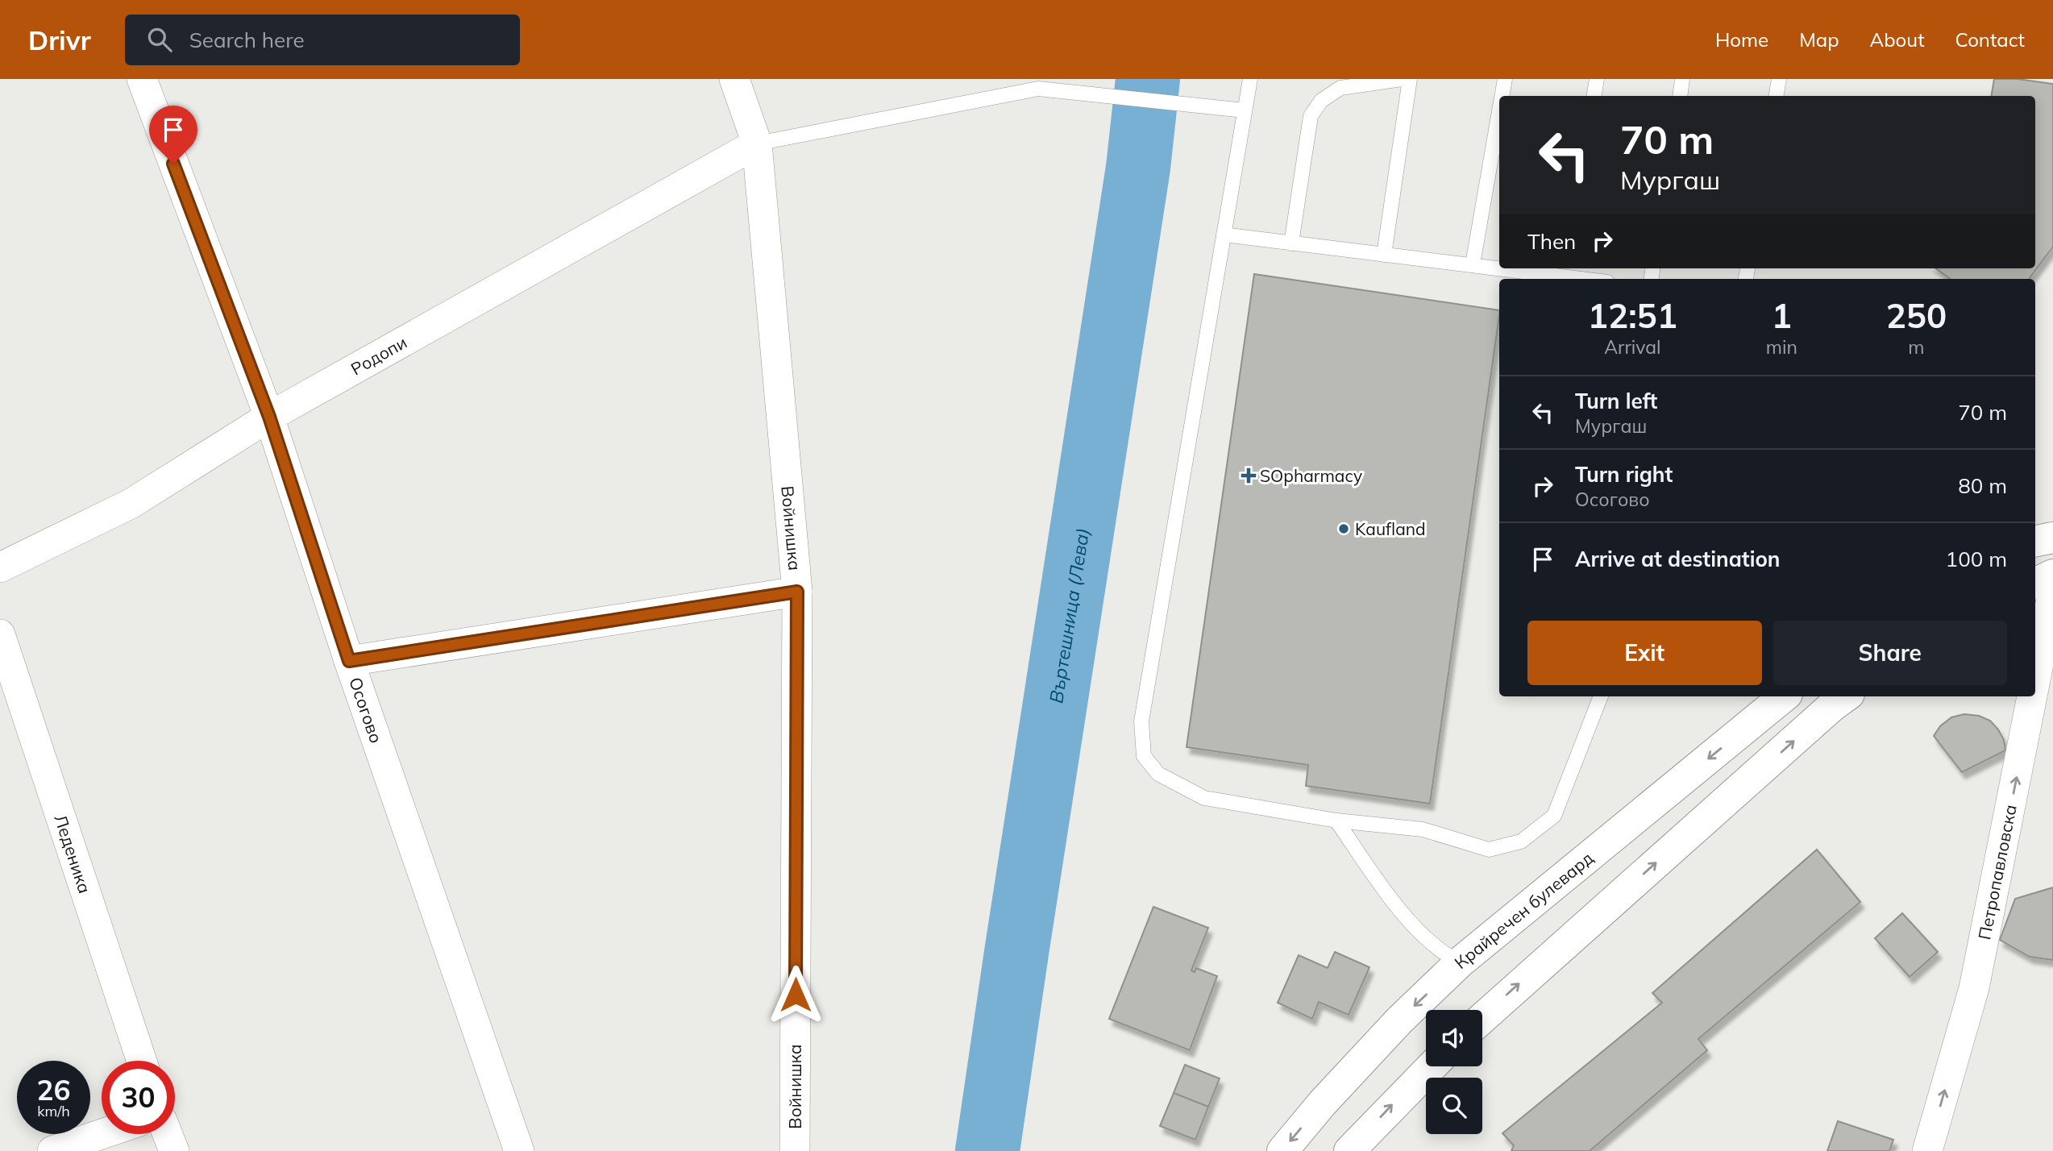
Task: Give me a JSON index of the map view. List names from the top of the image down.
{
  "streets": {
    "street": [
      "Родопи",
      "Войнишка",
      "Осогово",
      "Леденика",
      "Петропавловска",
      "Крайречен булевард"
    ]
  },
  "crossings": [
    ["Родопи", "Войнишка"],
    ["Родопи", "Осогово"]
  ],
  "one_way": ["Петропавловска"],
  "water": ["Въртешница (Лева)"],
  "places": {
    "health": ["SOpharmacy"],
    "other": ["Kaufland"]
  },
  "page": {
    "header": "Drivr",
    "search": "Search here",
    "nav": [
      "Home",
      "Map",
      "About",
      "Contact"
    ],
    "turn": ["70 m", "Мургаш"],
    "then": "Then",
    "eta": [
      "12:51",
      "Arrival",
      "1",
      "min",
      "250",
      "m"
    ],
    "list": [
      {
        "name": "Turn left",
        "note": "Мургаш",
        "value": "70 m"
      },
      {
        "name": "Turn right",
        "note": "Осогово",
        "value": "80 m"
      },
      {
        "name": "Arrive at destination",
        "value": "100 m"
      }
    ],
    "buttons": ["Exit", "Share"],
    "speed": "26 km/h",
    "limit": "30"
  }
}
